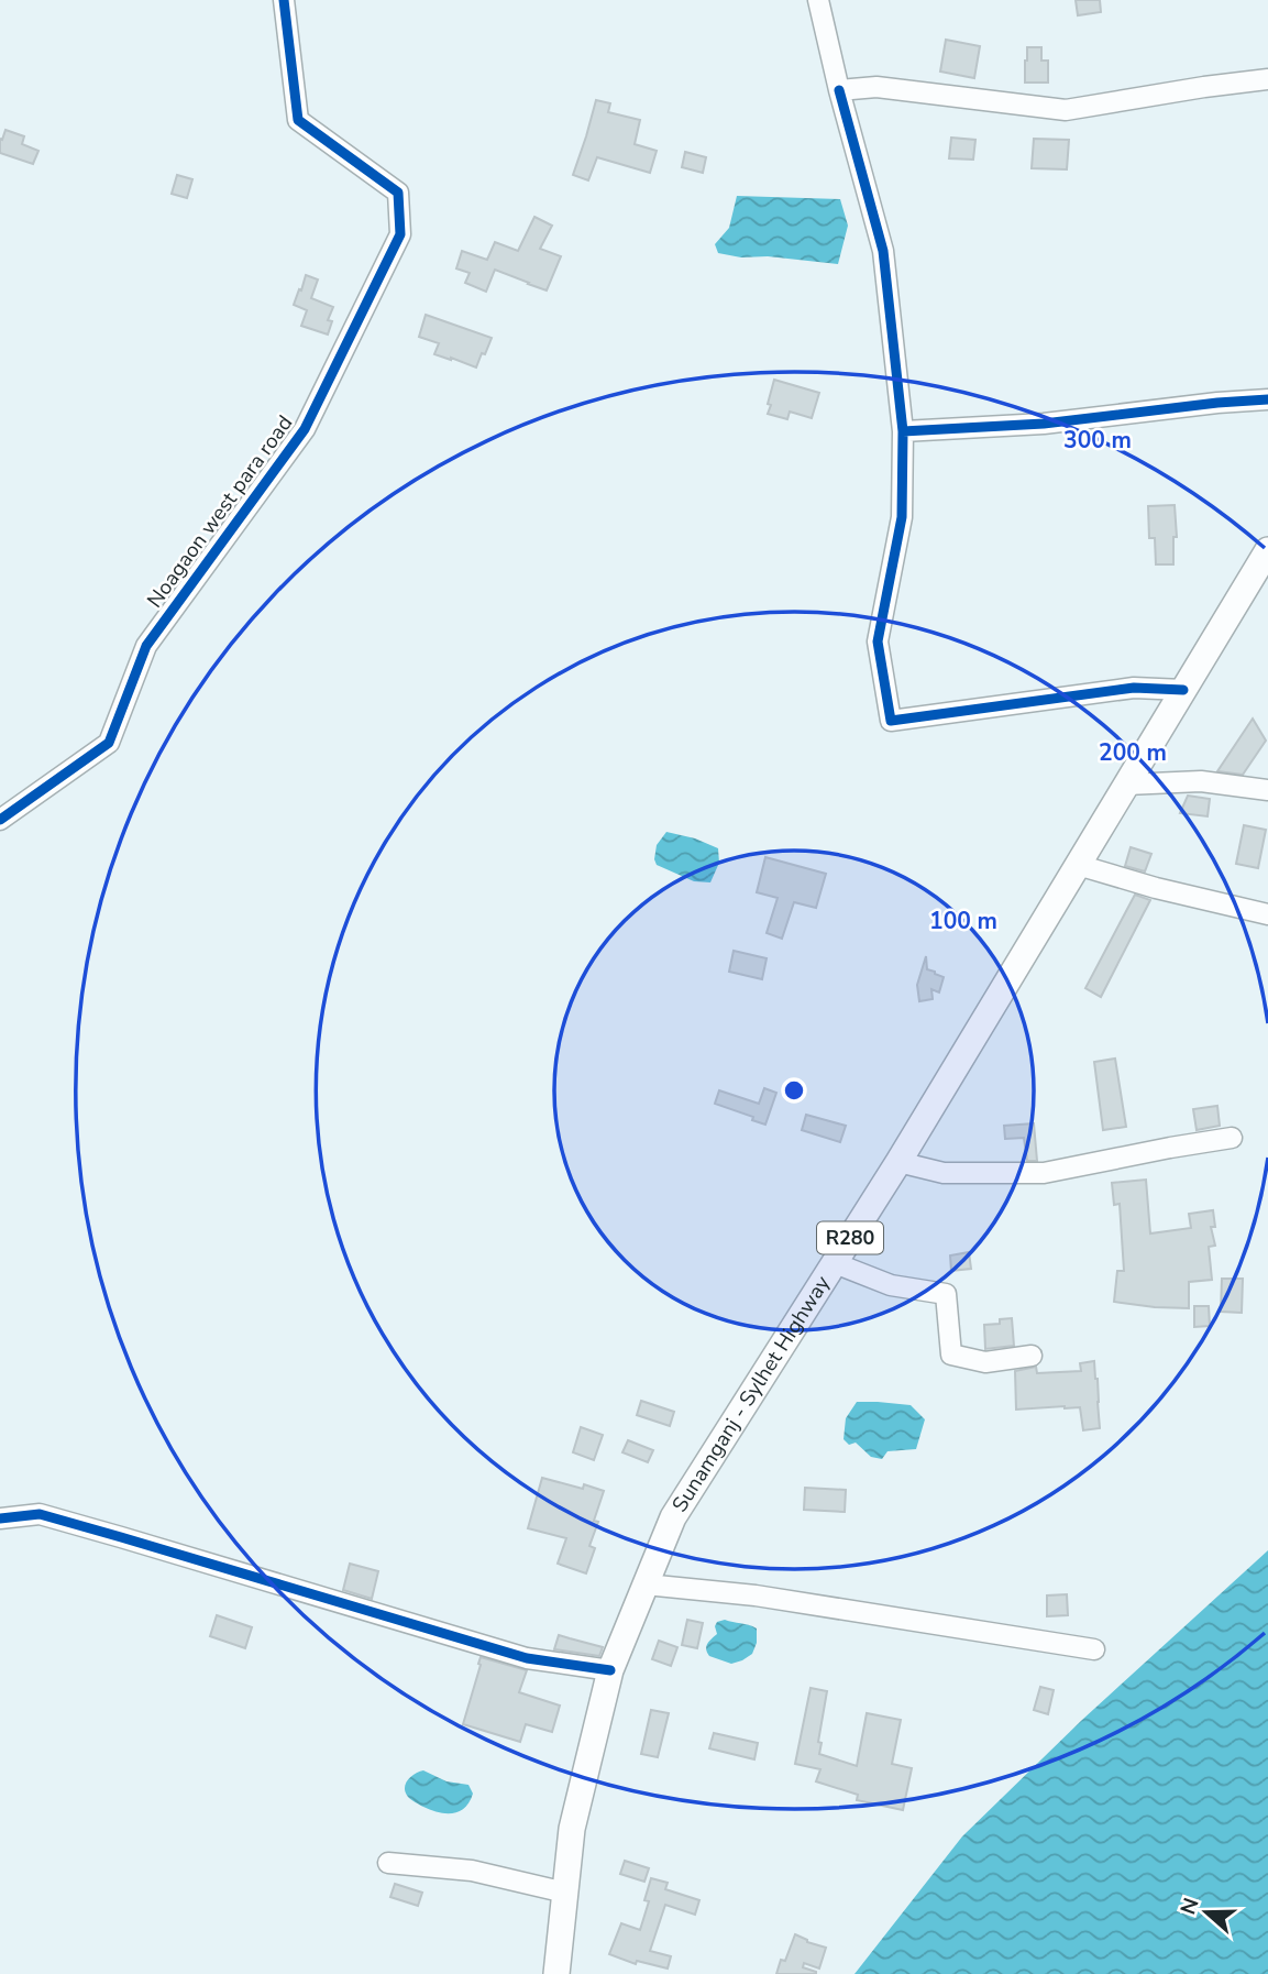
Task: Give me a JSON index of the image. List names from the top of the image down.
{
  "streets": {
    "main road": ["R280", "Sunamganj - Sylhet Highway"],
    "street": ["Noagaon west para road"]
  },
  "north": "left",
  "rings": ["300 m", "200 m", "100 m"]
}
